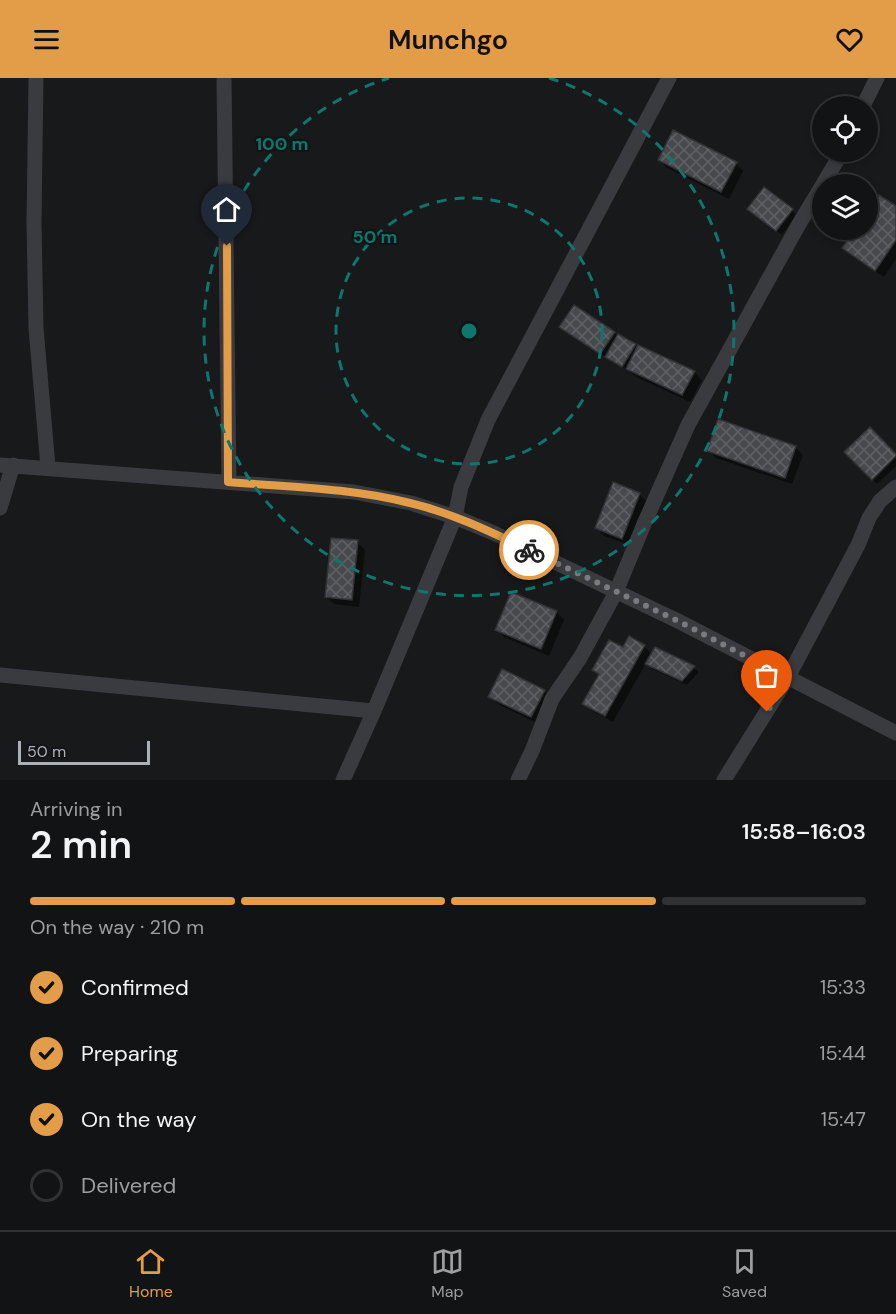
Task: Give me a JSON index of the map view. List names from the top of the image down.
{
  "scale_bar": "50 m",
  "page": {
    "header": "Munchgo",
    "scale": "50 m",
    "heading": ["2 min", "Arriving in", "15:58–16:03"],
    "bar": "On the way · 210 m",
    "list": [
      ["Confirmed", "15:33"],
      ["Preparing", "15:44"],
      ["On the way", "15:47"],
      "Delivered"
    ],
    "tabs": ["Home", "Map", "Saved"]
  },
  "rings": ["100 m", "50 m"]
}
